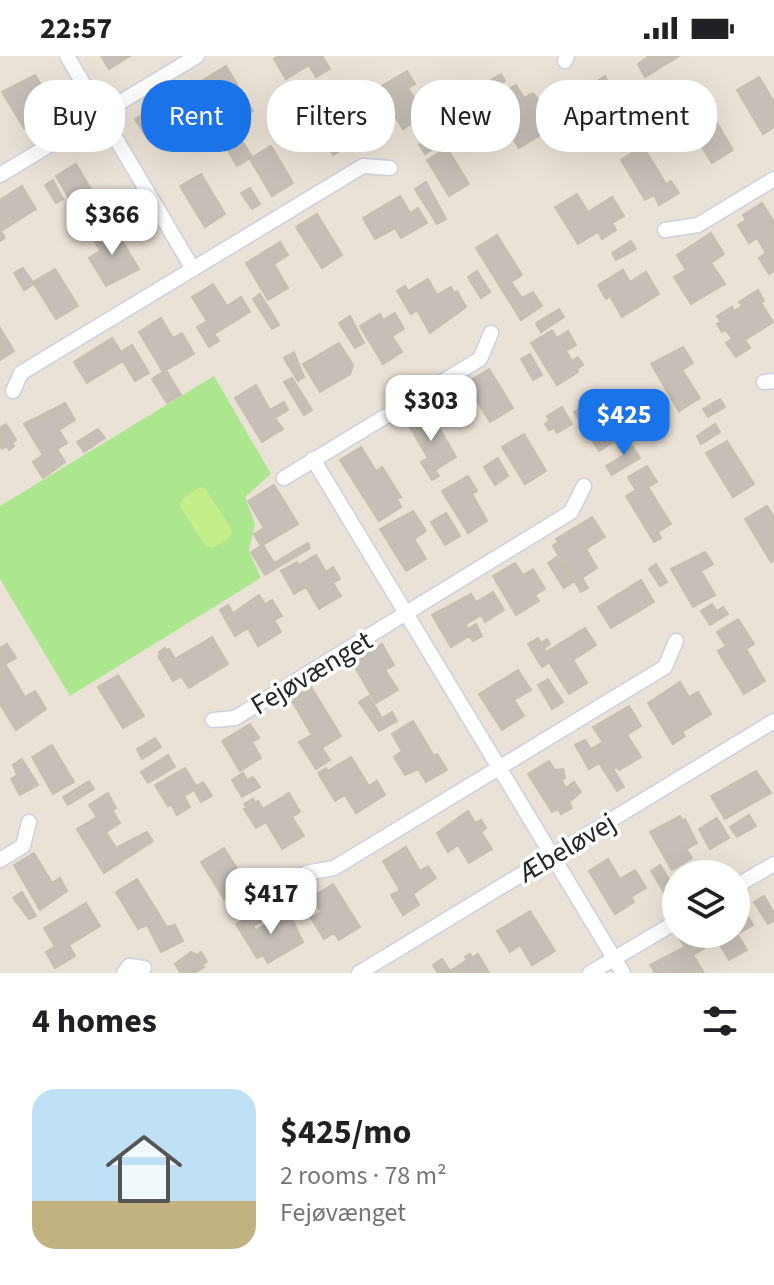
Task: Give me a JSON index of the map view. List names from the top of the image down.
{
  "streets": {
    "street": ["Fejøvænget", "Æbeløvej"]
  },
  "page": {
    "status": "22:57",
    "chip": [
      "Buy",
      "Rent",
      "Filters",
      "New",
      "Apartment"
    ],
    "price": [
      "$366",
      "$303",
      "$425",
      "$417"
    ],
    "heading": "4 homes",
    "list": [
      {
        "name": "$425/mo",
        "note": "2 rooms · 78 m² · Fejøvænget"
      }
    ]
  }
}
